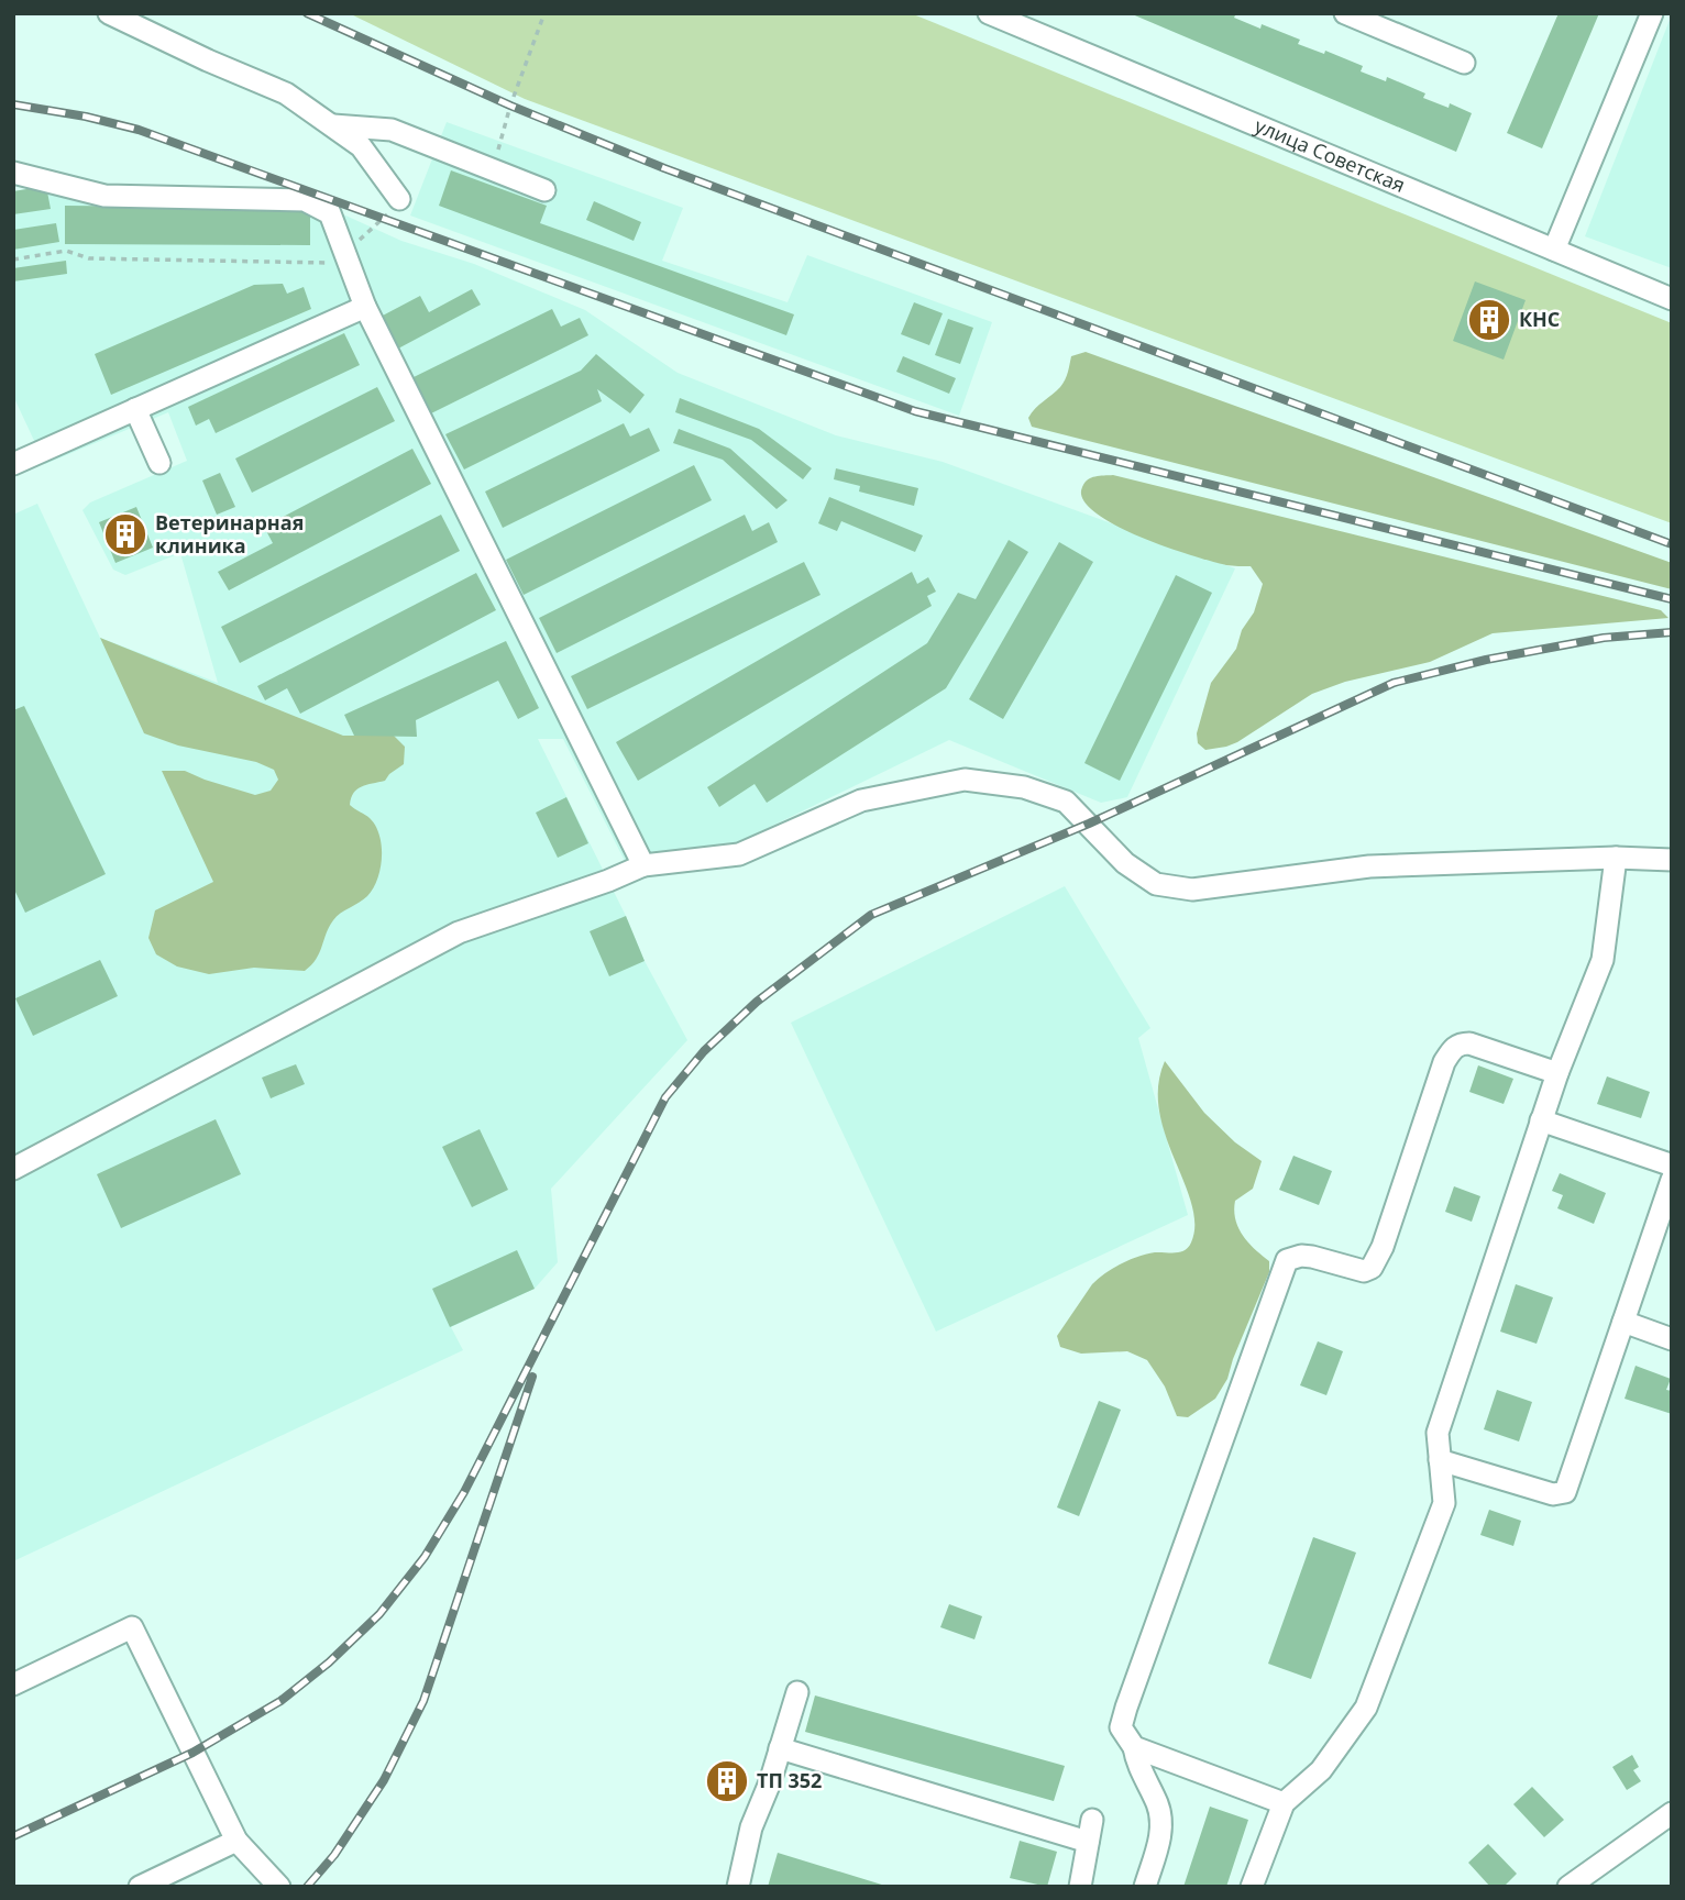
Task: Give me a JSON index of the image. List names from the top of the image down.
{
  "streets": {
    "street": ["улица Советская"]
  },
  "places": {
    "building": ["КНС", "Ветеринарная клиника", "ТП 352"]
  }
}
